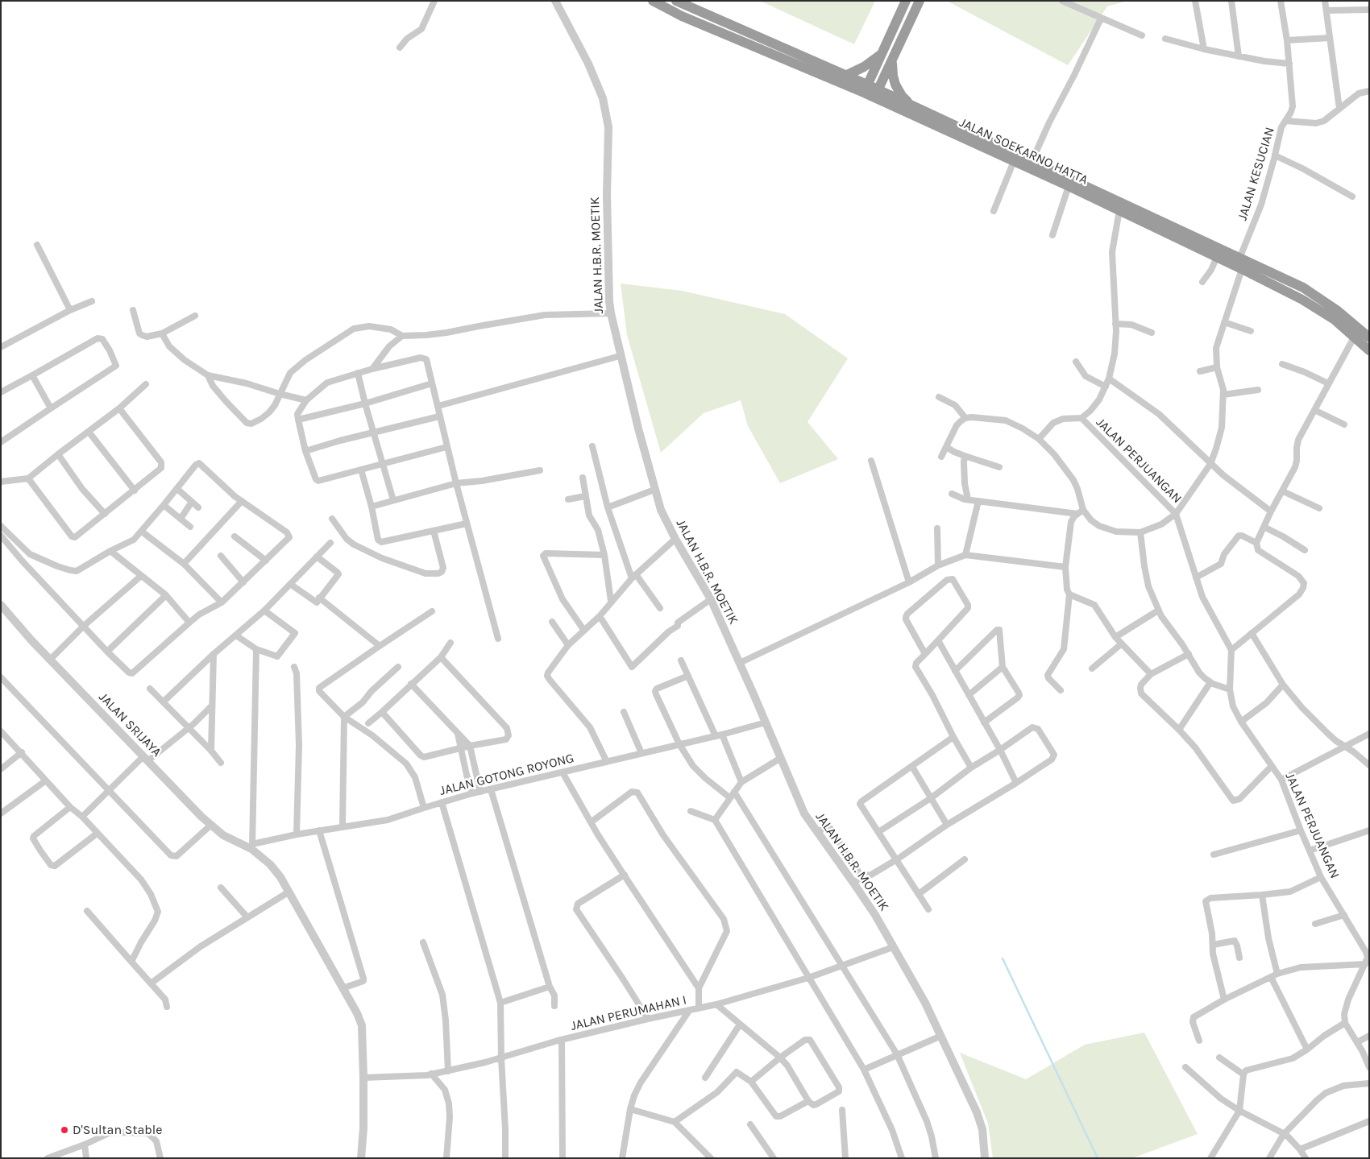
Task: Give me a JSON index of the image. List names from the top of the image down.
{
  "streets": {
    "highway": ["JALAN SOEKARNO HATTA"],
    "street": [
      "JALAN KESUCIAN",
      "JALAN H.B.R. MOETIK",
      "JALAN PERJUANGAN",
      "JALAN SRIJAYA",
      "JALAN GOTONG ROYONG",
      "JALAN PERUMAHAN I"
    ]
  },
  "crossings": [
    ["JALAN SOEKARNO HATTA", "JALAN KESUCIAN"],
    ["JALAN H.B.R. MOETIK", "JALAN GOTONG ROYONG"],
    ["JALAN H.B.R. MOETIK", "JALAN PERUMAHAN I"],
    ["JALAN SRIJAYA", "JALAN GOTONG ROYONG"],
    ["JALAN SRIJAYA", "JALAN PERUMAHAN I"]
  ],
  "places": ["D'Sultan Stable"]
}
